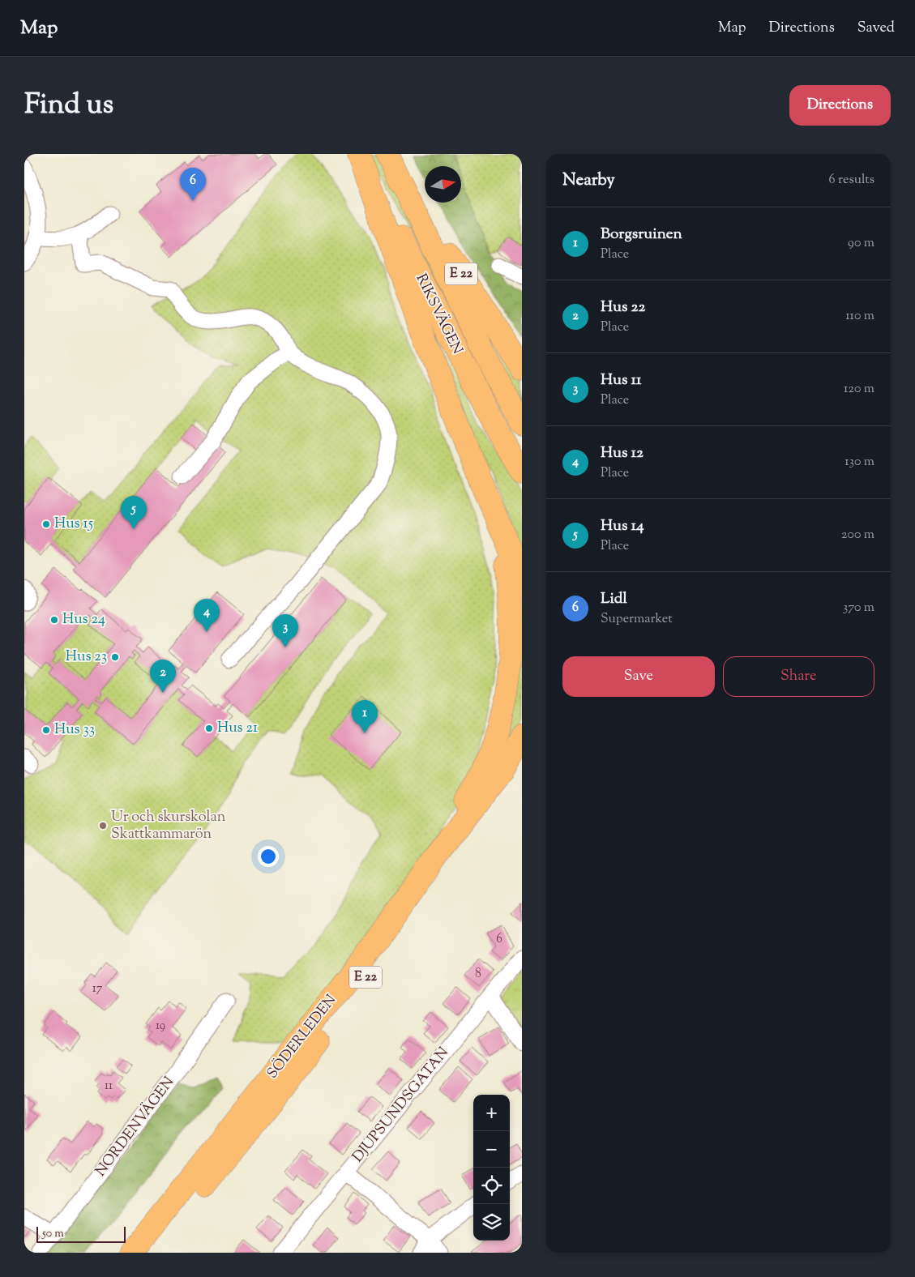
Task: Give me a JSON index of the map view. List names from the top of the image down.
{
  "streets": {
    "highway": ["E 22", "RIKSVÄGEN", "SÖDERLEDEN"],
    "street": ["DJUPSUNDSGATAN", "NORDENVÄGEN"]
  },
  "crossings": [
    ["E 22", "RIKSVÄGEN"],
    ["E 22", "SÖDERLEDEN"]
  ],
  "places": [
    "Hus 15",
    "Hus 24",
    "Hus 23",
    "Hus 21",
    "Hus 33",
    "Ur och skurskolan Skattkammarön"
  ],
  "house_numbers": [
    "6",
    "8",
    "17",
    "19",
    "11"
  ],
  "scale_bar": "50 m",
  "north": "right",
  "page": {
    "header": "Map",
    "nav": ["Map", "Directions", "Saved"],
    "title": "Find us",
    "buttons": [
      "Directions",
      ["Save", "Share"]
    ],
    "heading": ["Nearby", "6 results"],
    "pins": [
      "6",
      "5",
      "4",
      "3",
      "2",
      "1"
    ],
    "list": [
      {
        "mark": "1",
        "name": "Borgsruinen",
        "note": "Place",
        "value": "90 m"
      },
      {
        "mark": "2",
        "name": "Hus 22",
        "note": "Place",
        "value": "110 m"
      },
      {
        "mark": "3",
        "name": "Hus 11",
        "note": "Place",
        "value": "120 m"
      },
      {
        "mark": "4",
        "name": "Hus 12",
        "note": "Place",
        "value": "130 m"
      },
      {
        "mark": "5",
        "name": "Hus 14",
        "note": "Place",
        "value": "200 m"
      },
      {
        "mark": "6",
        "name": "Lidl",
        "note": "Supermarket",
        "value": "370 m"
      }
    ],
    "map_buttons": ["+", "−"],
    "scale": "50 m"
  }
}
